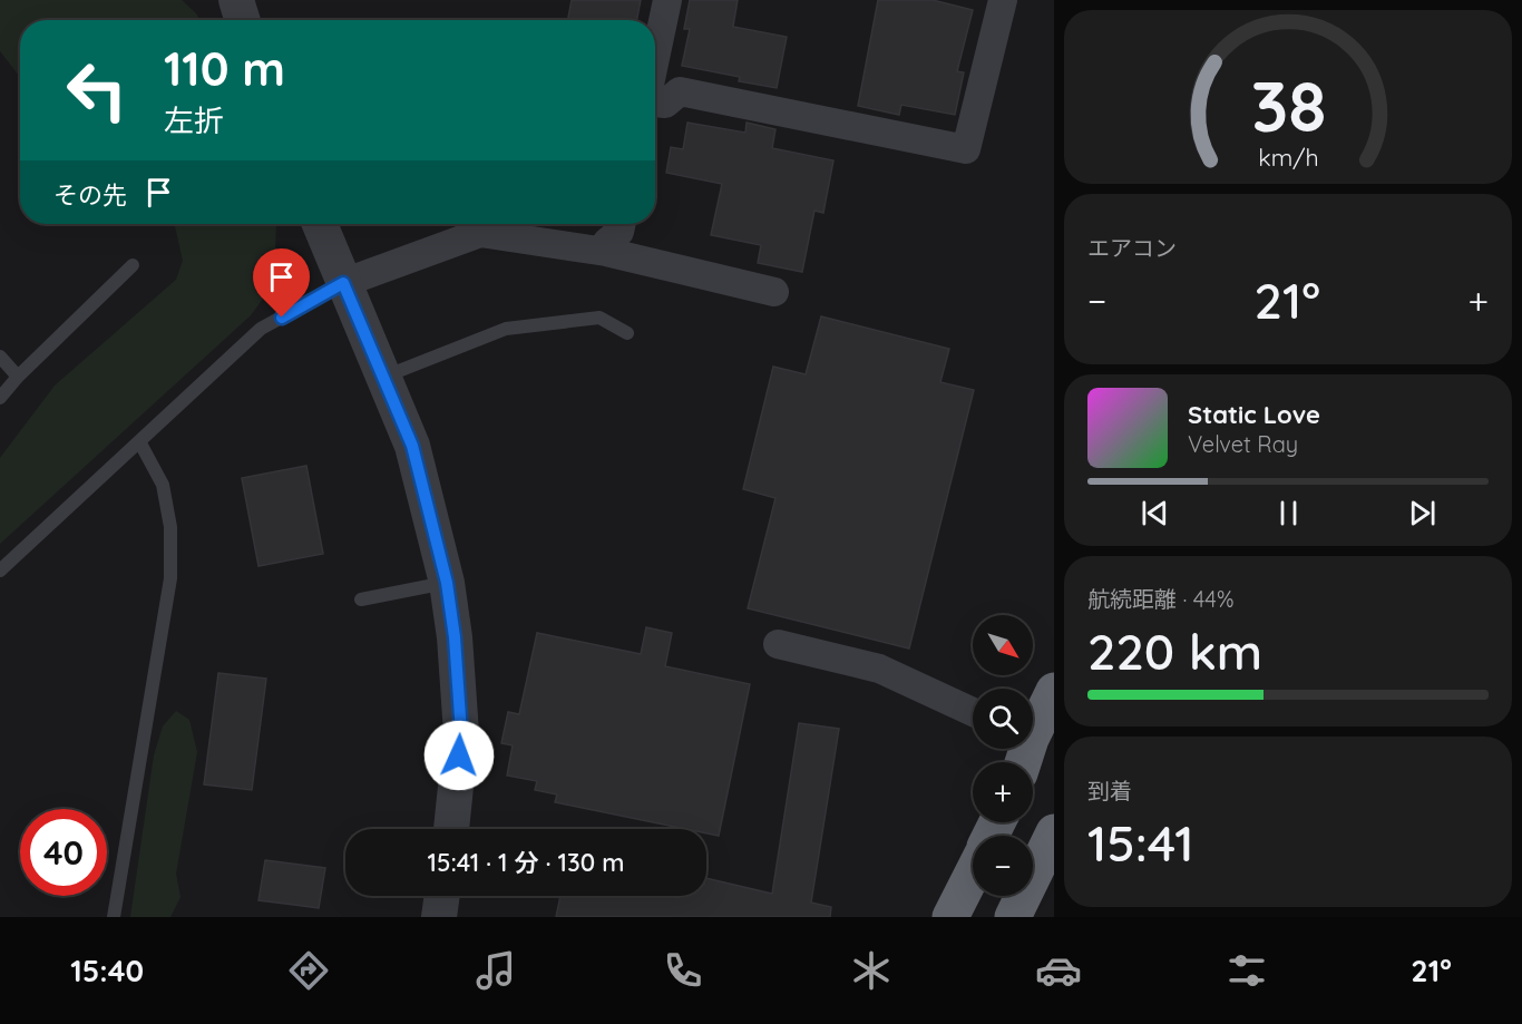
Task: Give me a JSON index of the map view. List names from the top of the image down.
{
  "north": "bottom right",
  "page": {
    "turn": ["110 m", "左折"],
    "then": "その先",
    "tile": [
      "エアコン",
      ["航続距離 · 44%", "220 km"],
      ["到着", "15:41"]
    ],
    "heat": ["−", "21°", "+"],
    "song": ["Static Love", "Velvet Ray"],
    "map_buttons": ["+", "−"],
    "limit": "40",
    "trip": "15:41 · 1 分 · 130 m",
    "tabs": ["15:40", "21°"],
    "gauge": ["38", "km/h"]
  }
}
